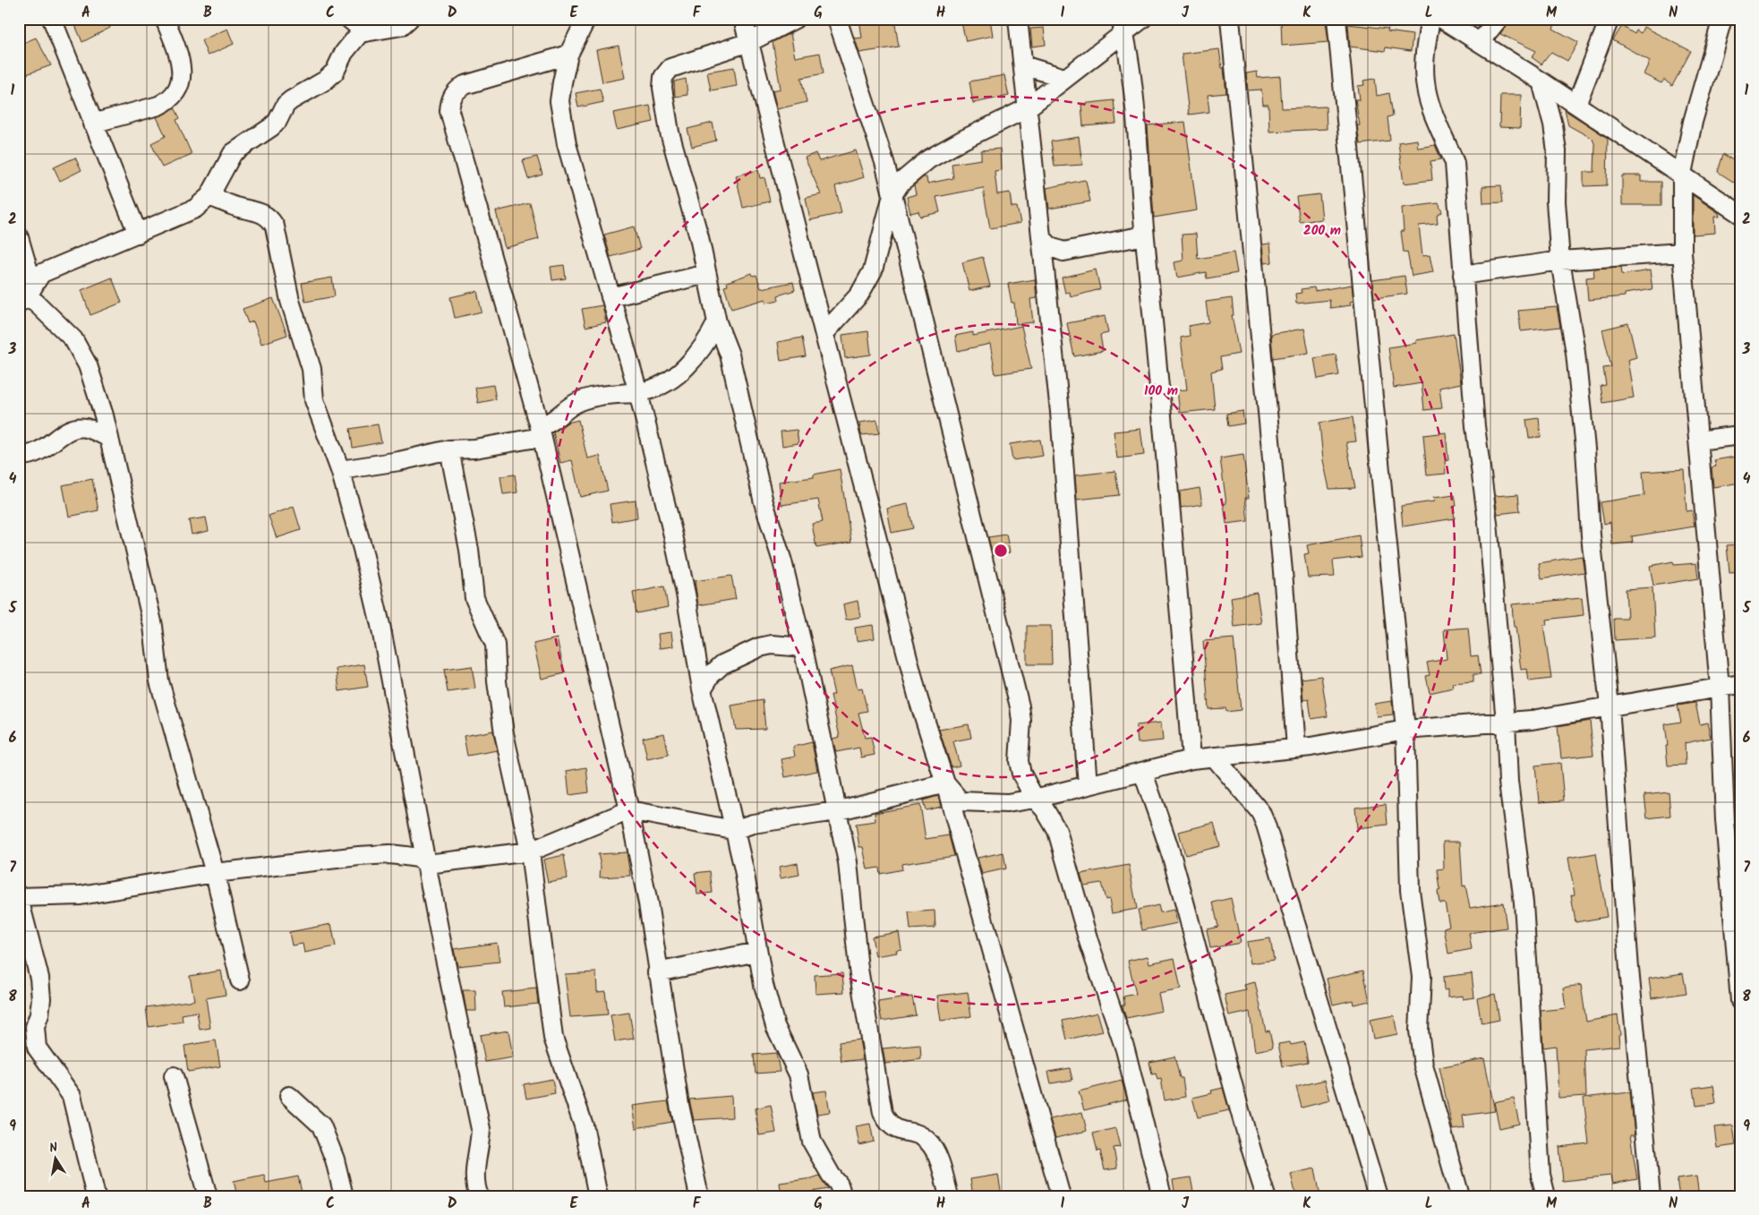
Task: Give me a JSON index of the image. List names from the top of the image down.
{
  "north": "top",
  "grid": {
    "columns": [
      "A",
      "B",
      "C",
      "D",
      "E",
      "F",
      "G",
      "H",
      "I",
      "J",
      "K",
      "L",
      "M",
      "N"
    ],
    "rows": [
      "1",
      "2",
      "3",
      "4",
      "5",
      "6",
      "7",
      "8",
      "9"
    ]
  },
  "rings": ["200 m", "100 m"]
}
